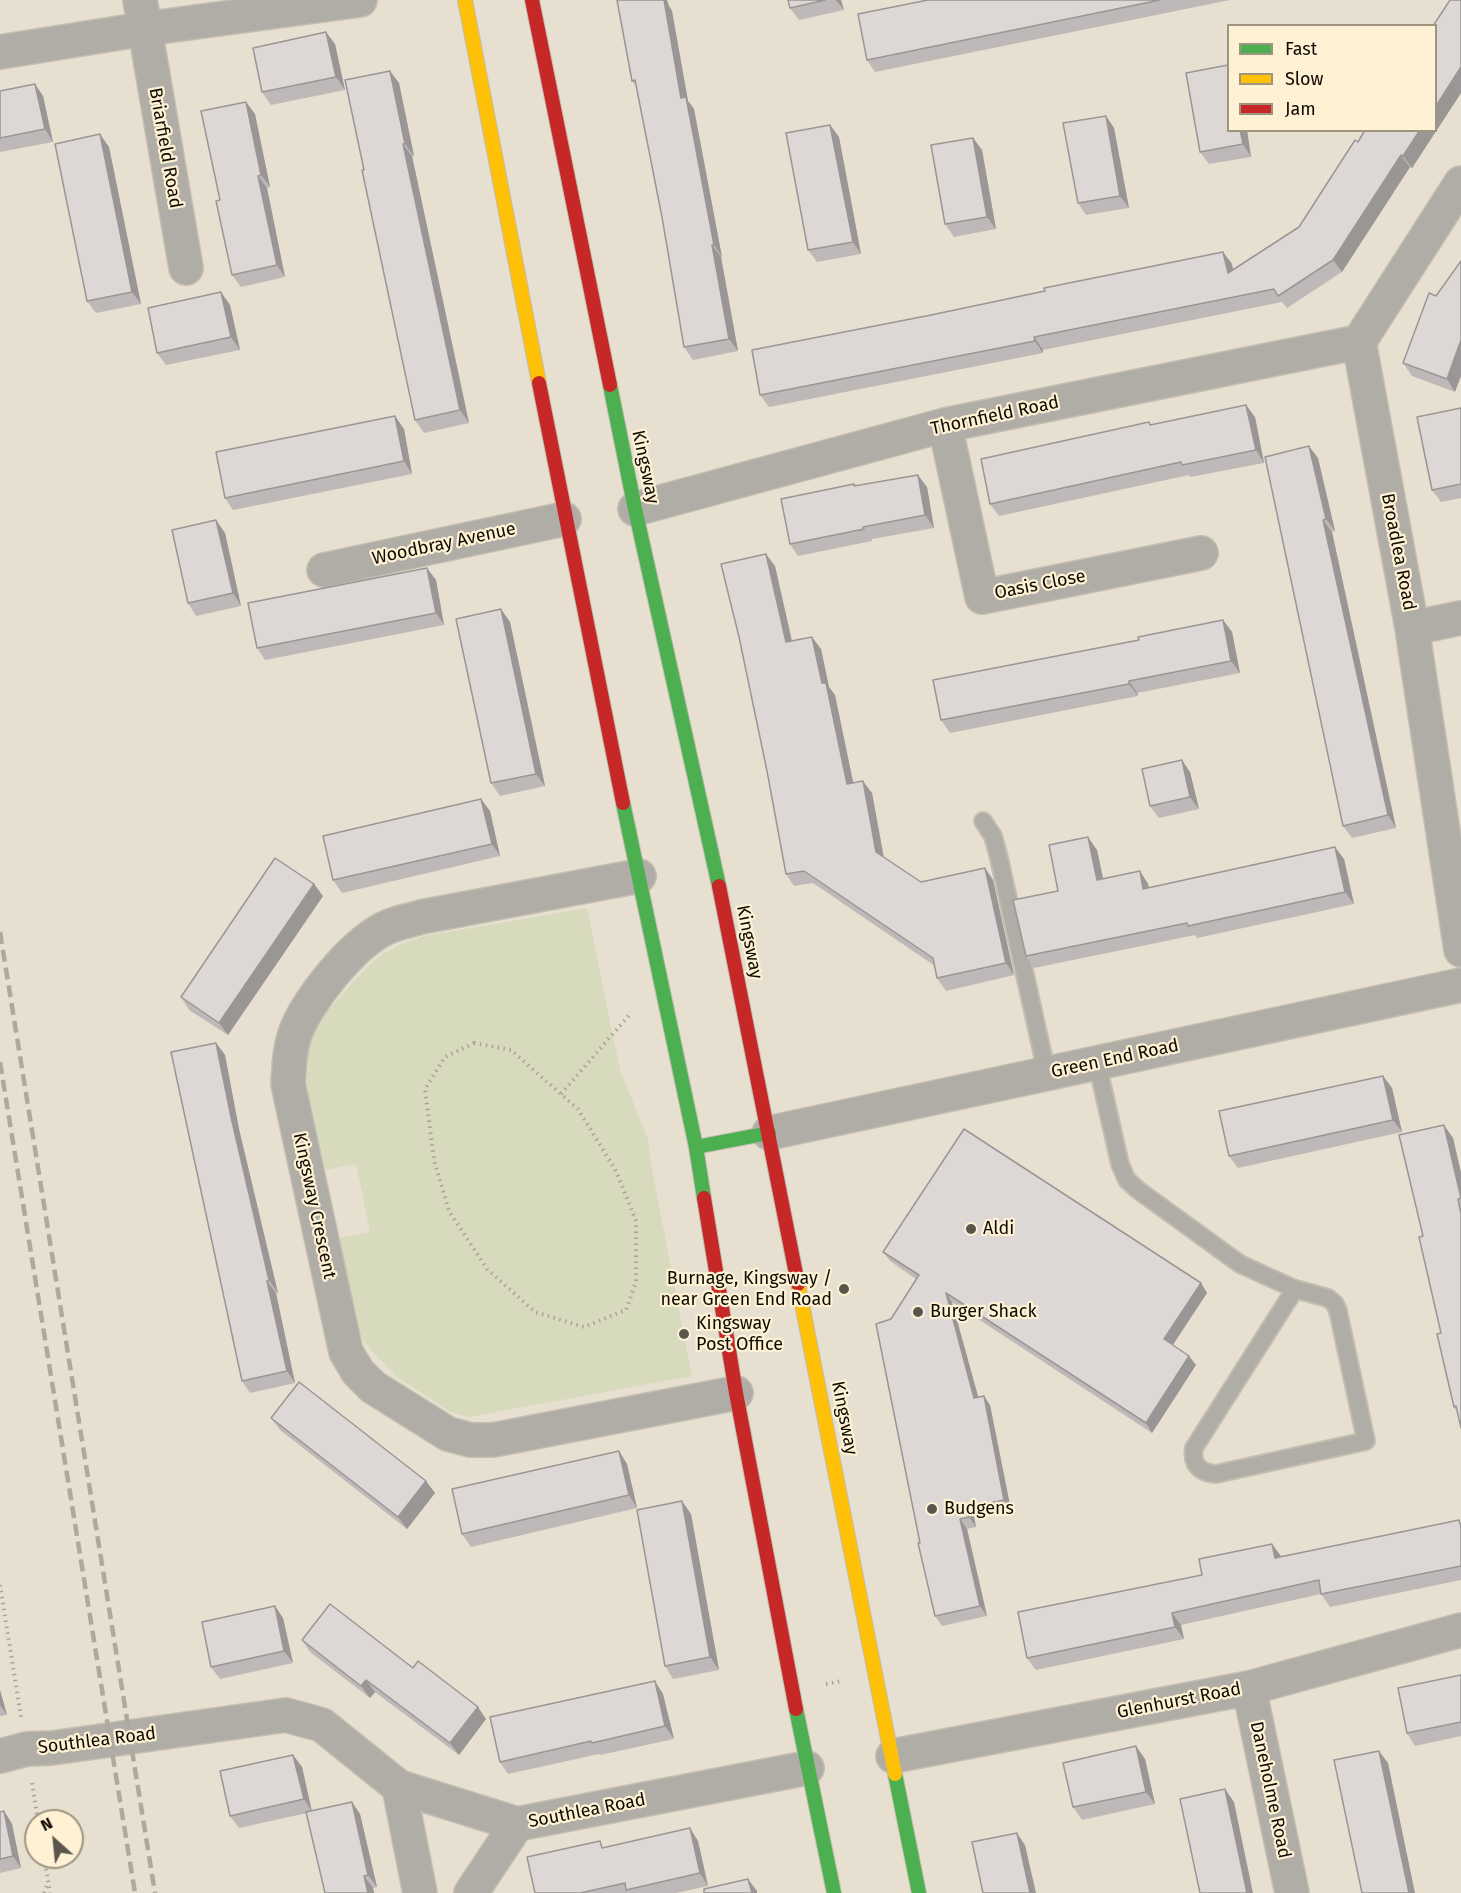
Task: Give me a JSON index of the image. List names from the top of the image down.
{
  "streets": {
    "highway": ["Kingsway"],
    "street": [
      "Briarfield Road",
      "Thornfield Road",
      "Woodbray Avenue",
      "Broadlea Road",
      "Oasis Close",
      "Green End Road",
      "Kingsway Crescent",
      "Glenhurst Road",
      "Southlea Road",
      "Daneholme Road"
    ]
  },
  "crossings": [
    ["Thornfield Road", "Kingsway"],
    ["Thornfield Road", "Broadlea Road"],
    ["Thornfield Road", "Oasis Close"],
    ["Kingsway", "Green End Road"],
    ["Kingsway", "Glenhurst Road"],
    ["Glenhurst Road", "Daneholme Road"]
  ],
  "places": [
    "Aldi",
    "Burnage, Kingsway / near Green End Road",
    "Burger Shack",
    "Kingsway Post Office",
    "Budgens"
  ],
  "legend": ["Fast", "Slow", "Jam"],
  "north": "top left"
}
